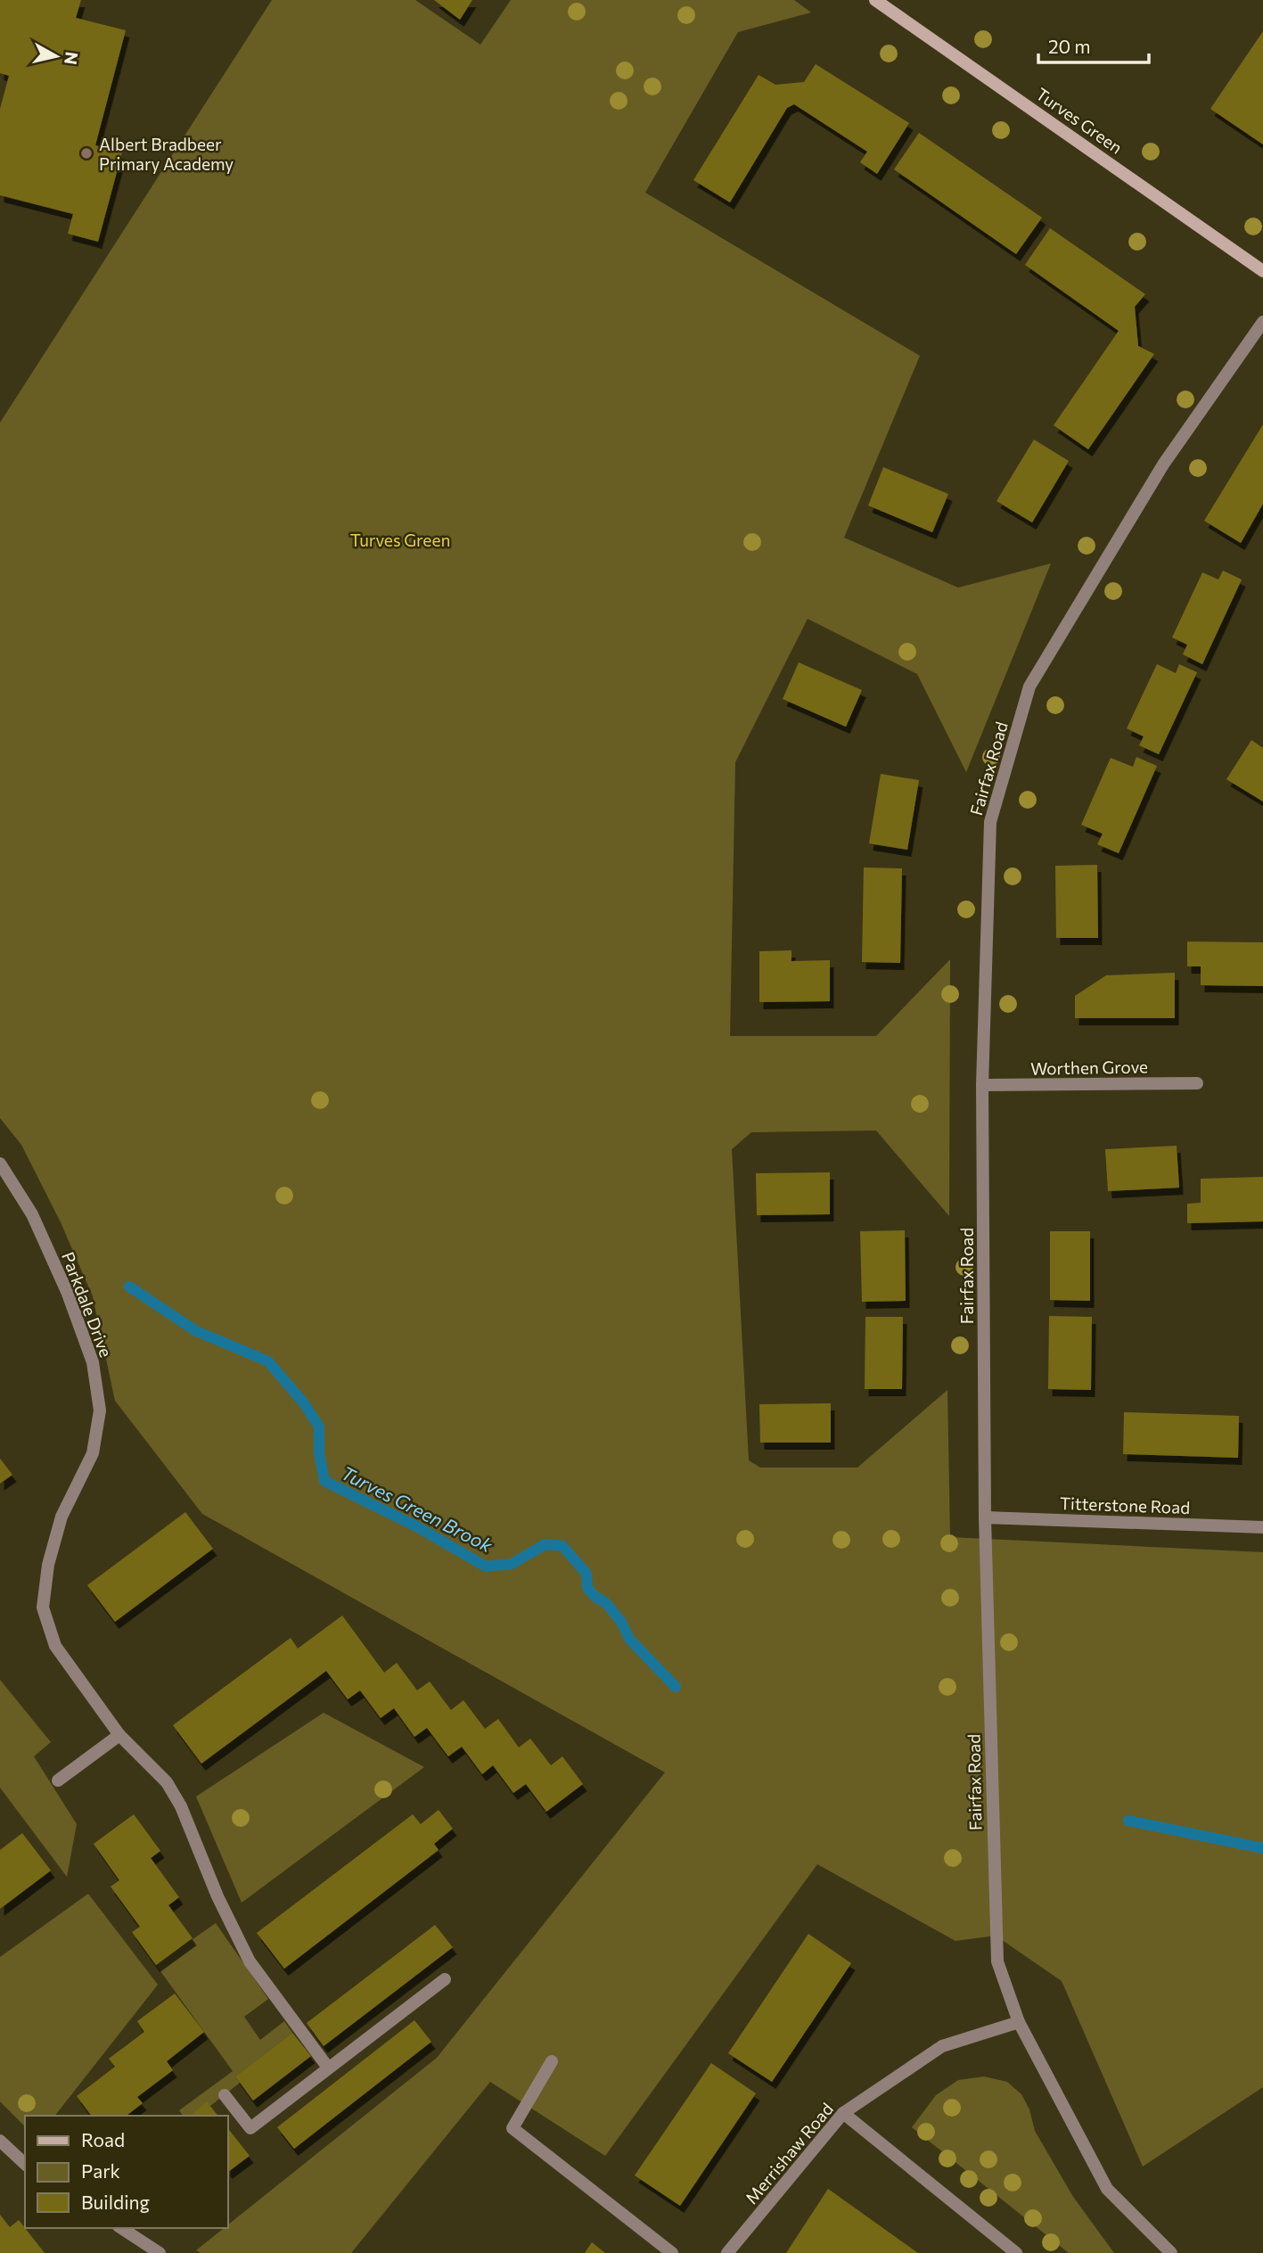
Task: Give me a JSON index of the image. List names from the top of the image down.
{
  "streets": {
    "street": [
      "Turves Green",
      "Fairfax Road",
      "Worthen Grove",
      "Parkdale Drive",
      "Titterstone Road",
      "Merrishaw Road"
    ]
  },
  "crossings": [
    ["Fairfax Road", "Worthen Grove"],
    ["Fairfax Road", "Titterstone Road"],
    ["Fairfax Road", "Merrishaw Road"]
  ],
  "water": ["Turves Green Brook"],
  "parks": ["Turves Green"],
  "places": ["Albert Bradbeer Primary Academy"],
  "legend": ["Road", "Park", "Building"],
  "scale_bar": "20 m",
  "north": "right"
}
